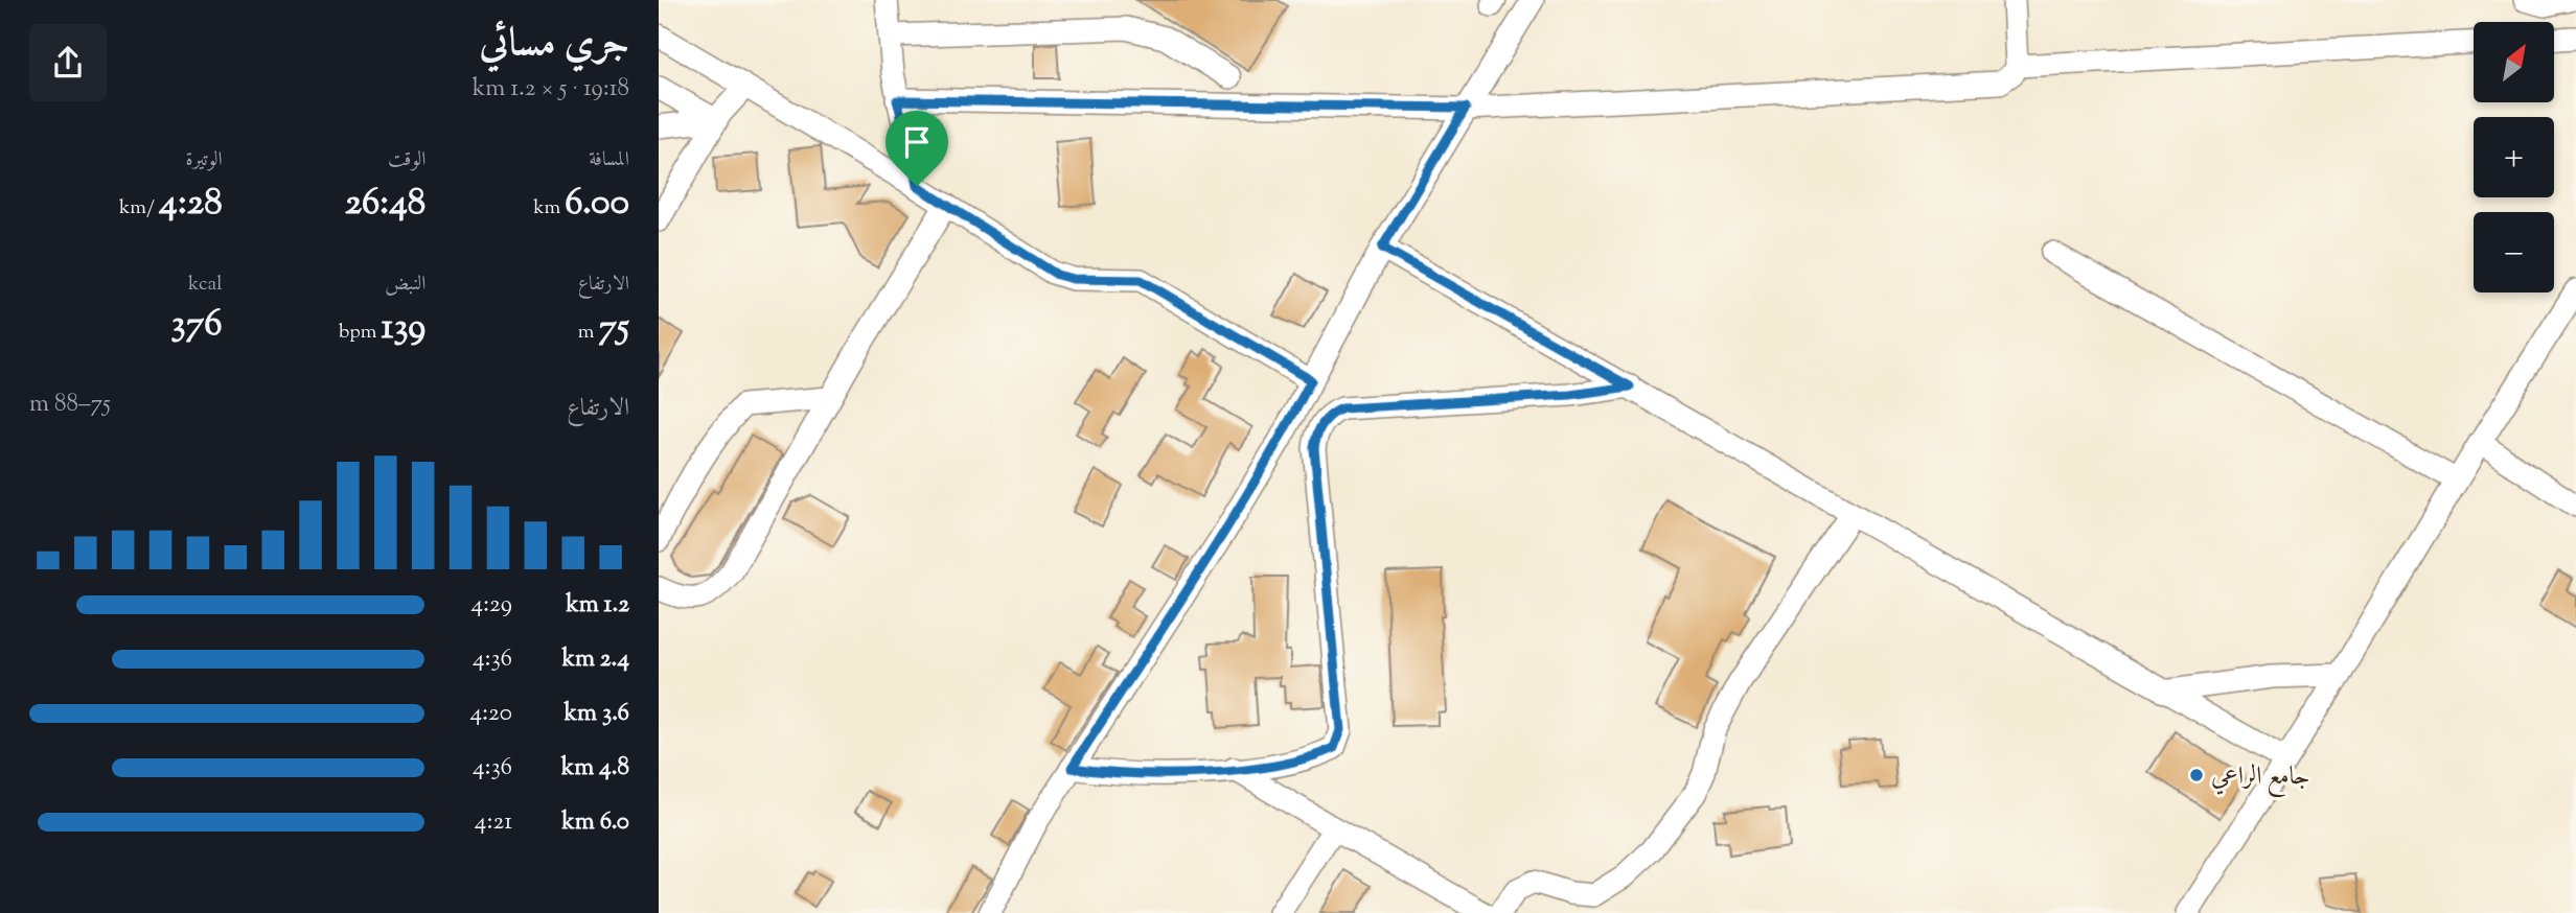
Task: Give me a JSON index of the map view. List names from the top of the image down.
{
  "places": ["جامع الراعي"],
  "north": "top right",
  "page": {
    "heading": ["جري مسائي", "19:18 · 5 × 1.2 km"],
    "map_buttons": ["+", "−"],
    "stats": [
      ["المسافة", "6.00 km"],
      ["الوقت", "26:48"],
      ["الوتيرة", "4:28 /km"],
      ["الارتفاع", "75 m"],
      ["النبض", "139 bpm"],
      ["kcal", "376"]
    ],
    "chart": ["الارتفاع", "75–88 m"],
    "list": [
      {
        "name": "1.2 km",
        "note": "4:29"
      },
      {
        "name": "2.4 km",
        "note": "4:36"
      },
      {
        "name": "3.6 km",
        "note": "4:20"
      },
      {
        "name": "4.8 km",
        "note": "4:36"
      },
      {
        "name": "6.0 km",
        "note": "4:21"
      }
    ]
  }
}
